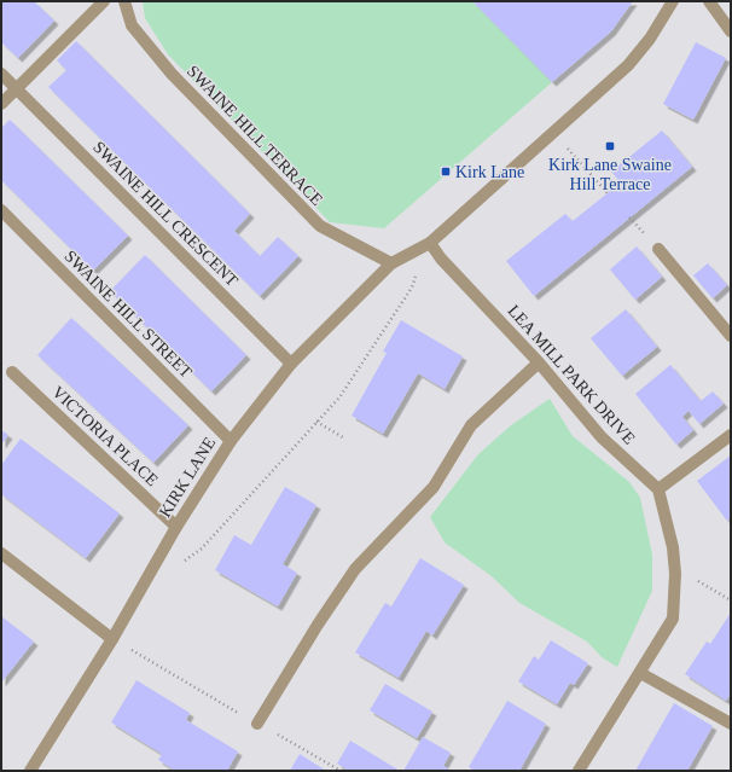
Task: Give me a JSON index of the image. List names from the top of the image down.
{
  "streets": {
    "street": [
      "SWAINE HILL TERRACE",
      "SWAINE HILL CRESCENT",
      "SWAINE HILL STREET",
      "LEA MILL PARK DRIVE",
      "VICTORIA PLACE",
      "KIRK LANE"
    ]
  },
  "crossings": [
    ["SWAINE HILL TERRACE", "KIRK LANE"],
    ["SWAINE HILL CRESCENT", "KIRK LANE"],
    ["SWAINE HILL STREET", "KIRK LANE"],
    ["LEA MILL PARK DRIVE", "KIRK LANE"],
    ["VICTORIA PLACE", "KIRK LANE"]
  ],
  "places": {
    "transit": ["Kirk Lane Swaine Hill Terrace", "Kirk Lane"]
  }
}
